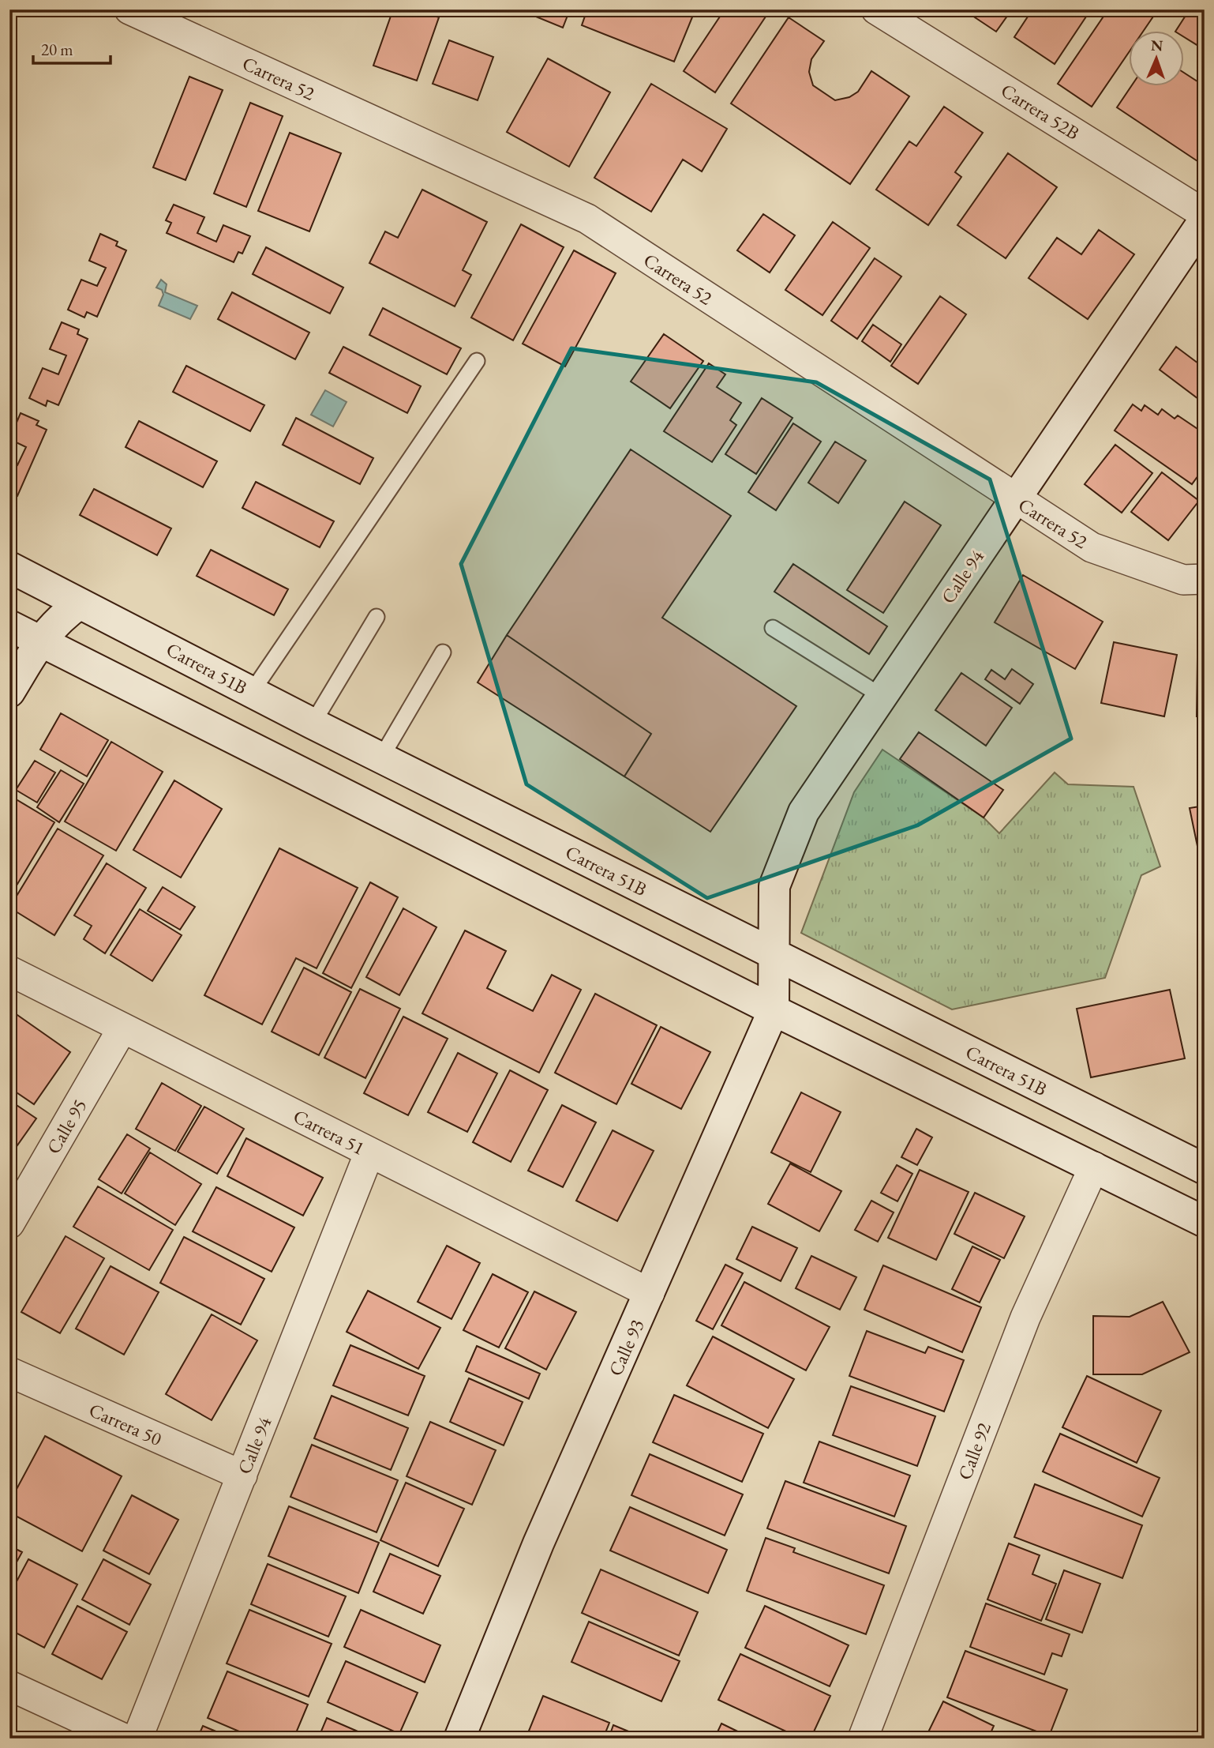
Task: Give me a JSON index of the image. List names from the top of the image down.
{
  "streets": {
    "main road": ["Calle 94", "Carrera 51B", "Calle 93"],
    "street": [
      "Carrera 52",
      "Carrera 52B",
      "Calle 95",
      "Carrera 51",
      "Carrera 50",
      "Calle 92"
    ]
  },
  "crossings": [
    ["Carrera 52", "Calle 94"],
    ["Calle 94", "Carrera 51B"],
    ["Calle 94", "Carrera 51"],
    ["Calle 94", "Calle 93"],
    ["Calle 94", "Carrera 50"],
    ["Carrera 51B", "Calle 93"],
    ["Calle 95", "Carrera 51"],
    ["Carrera 51", "Calle 93"]
  ],
  "scale_bar": "20 m",
  "north": "top"
}
